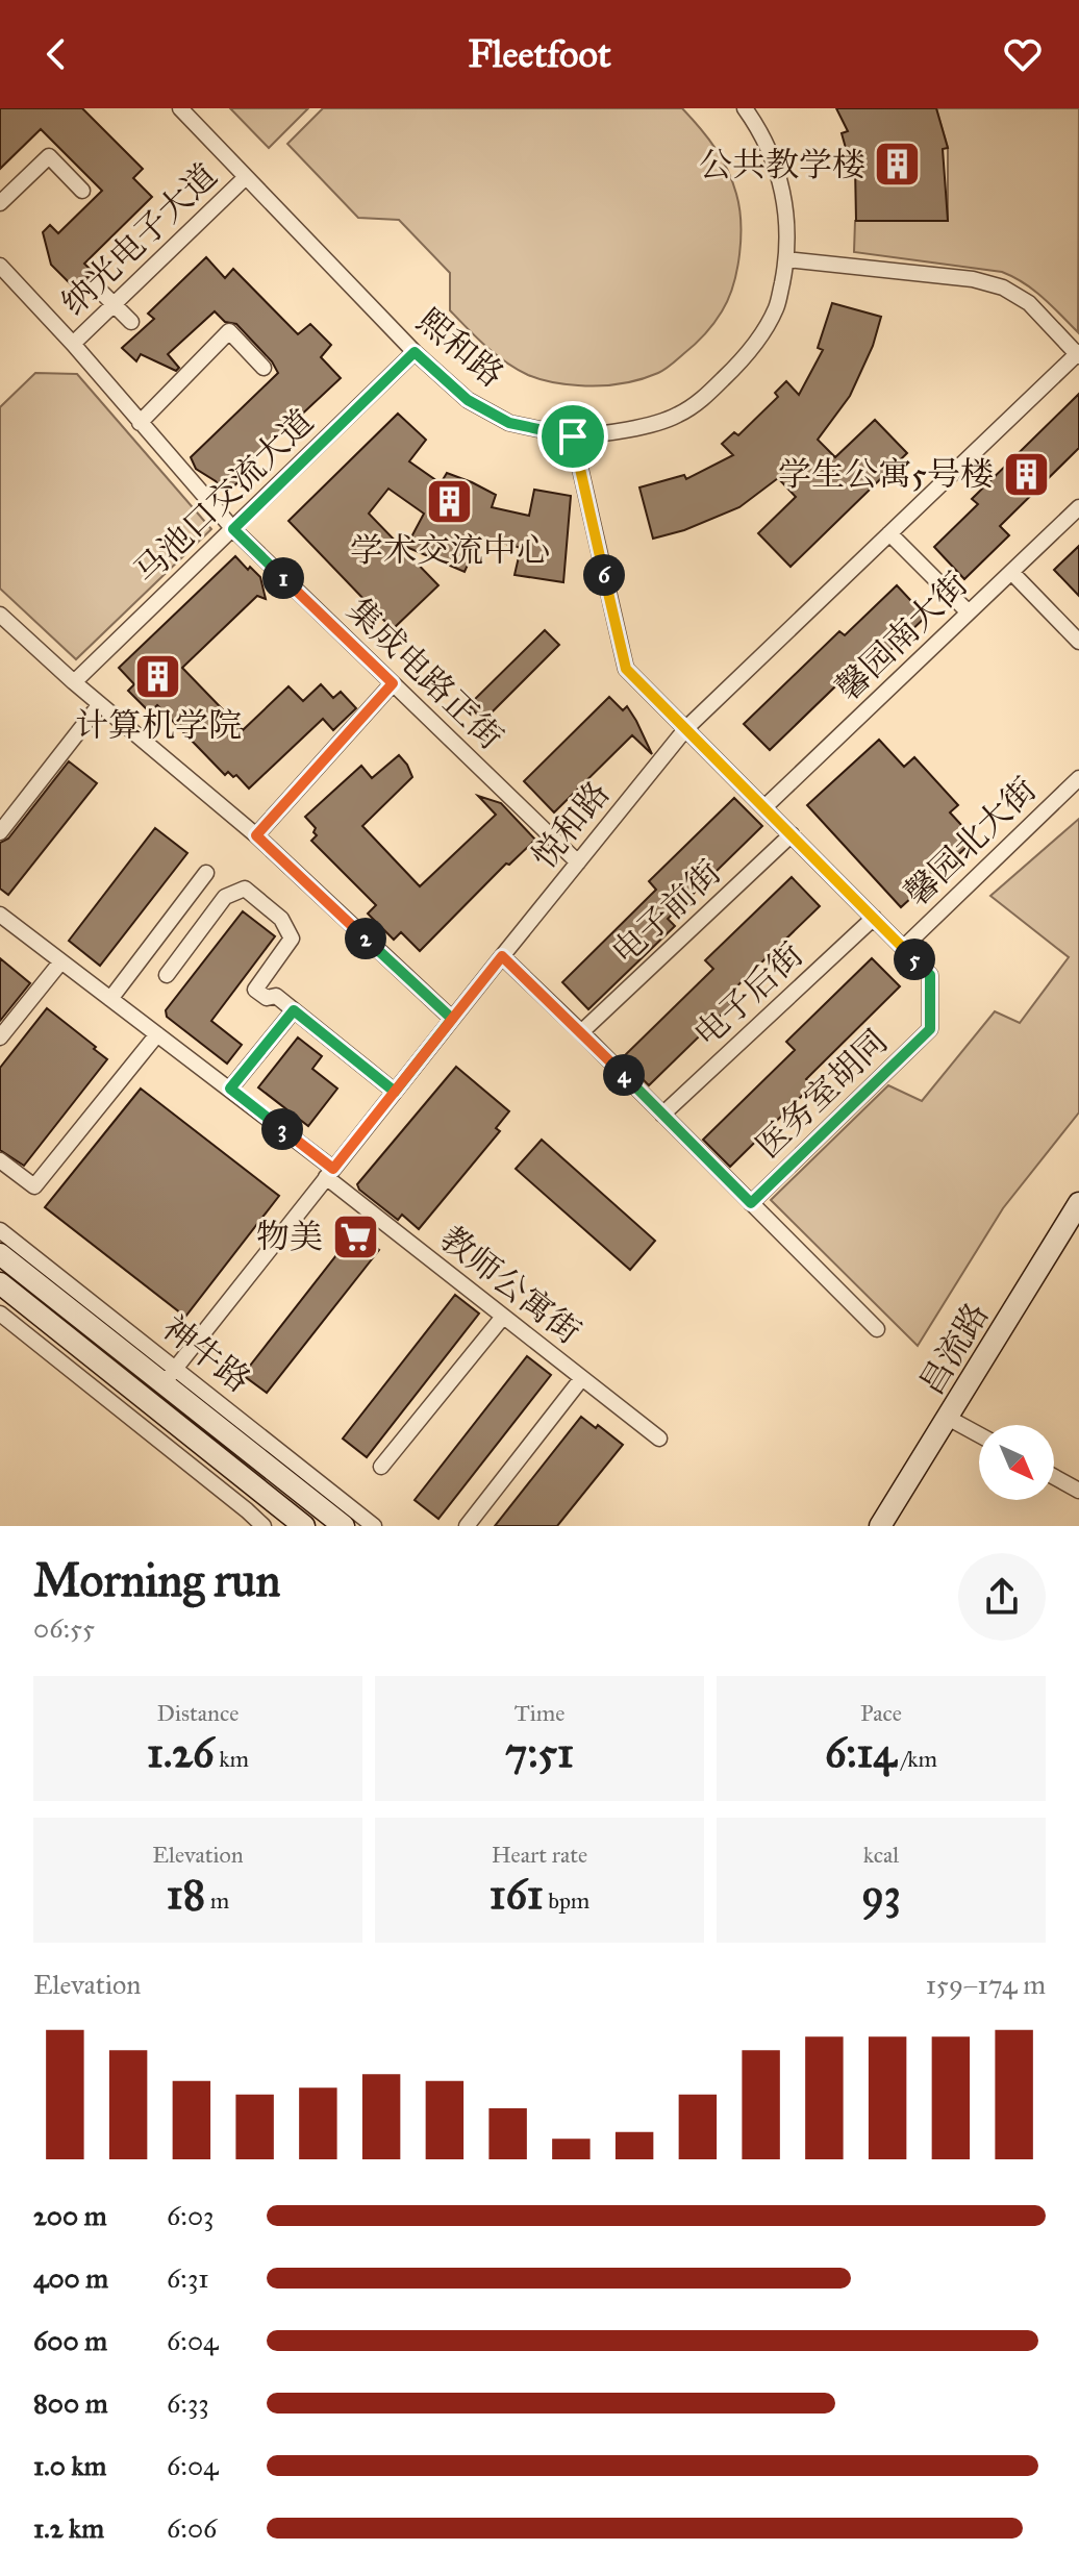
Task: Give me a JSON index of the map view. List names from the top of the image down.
{
  "streets": {
    "main road": ["昌流路", "神牛路"],
    "street": [
      "纳光电子大道",
      "熙和路",
      "马池口交流大道",
      "馨园南大街",
      "集成电路正街",
      "悦和路",
      "馨园北大街",
      "电子前街",
      "电子后街",
      "医务室胡同",
      "教师公寓街"
    ]
  },
  "crossings": [
    ["纳光电子大道", "熙和路"],
    ["纳光电子大道", "集成电路正街"],
    ["熙和路", "马池口交流大道"],
    ["马池口交流大道", "集成电路正街"],
    ["集成电路正街", "悦和路"],
    ["悦和路", "教师公寓街"],
    ["悦和路", "神牛路"],
    ["馨园北大街", "医务室胡同"]
  ],
  "places": {
    "building": [
      "公共教学楼",
      "学生公寓5号楼",
      "学术交流中心",
      "计算机学院"
    ],
    "supermarket": ["物美"]
  },
  "north": "bottom right",
  "page": {
    "header": "Fleetfoot",
    "pins": [
      "6",
      "1",
      "2",
      "5",
      "4",
      "3"
    ],
    "heading": ["Morning run", "06:55"],
    "stats": [
      ["Distance", "1.26 km"],
      ["Time", "7:51"],
      ["Pace", "6:14 /km"],
      ["Elevation", "18 m"],
      ["Heart rate", "161 bpm"],
      ["kcal", "93"]
    ],
    "chart": ["Elevation", "159–174 m"],
    "list": [
      {
        "name": "200 m",
        "note": "6:03"
      },
      {
        "name": "400 m",
        "note": "6:31"
      },
      {
        "name": "600 m",
        "note": "6:04"
      },
      {
        "name": "800 m",
        "note": "6:33"
      },
      {
        "name": "1.0 km",
        "note": "6:04"
      },
      {
        "name": "1.2 km",
        "note": "6:06"
      }
    ]
  }
}
